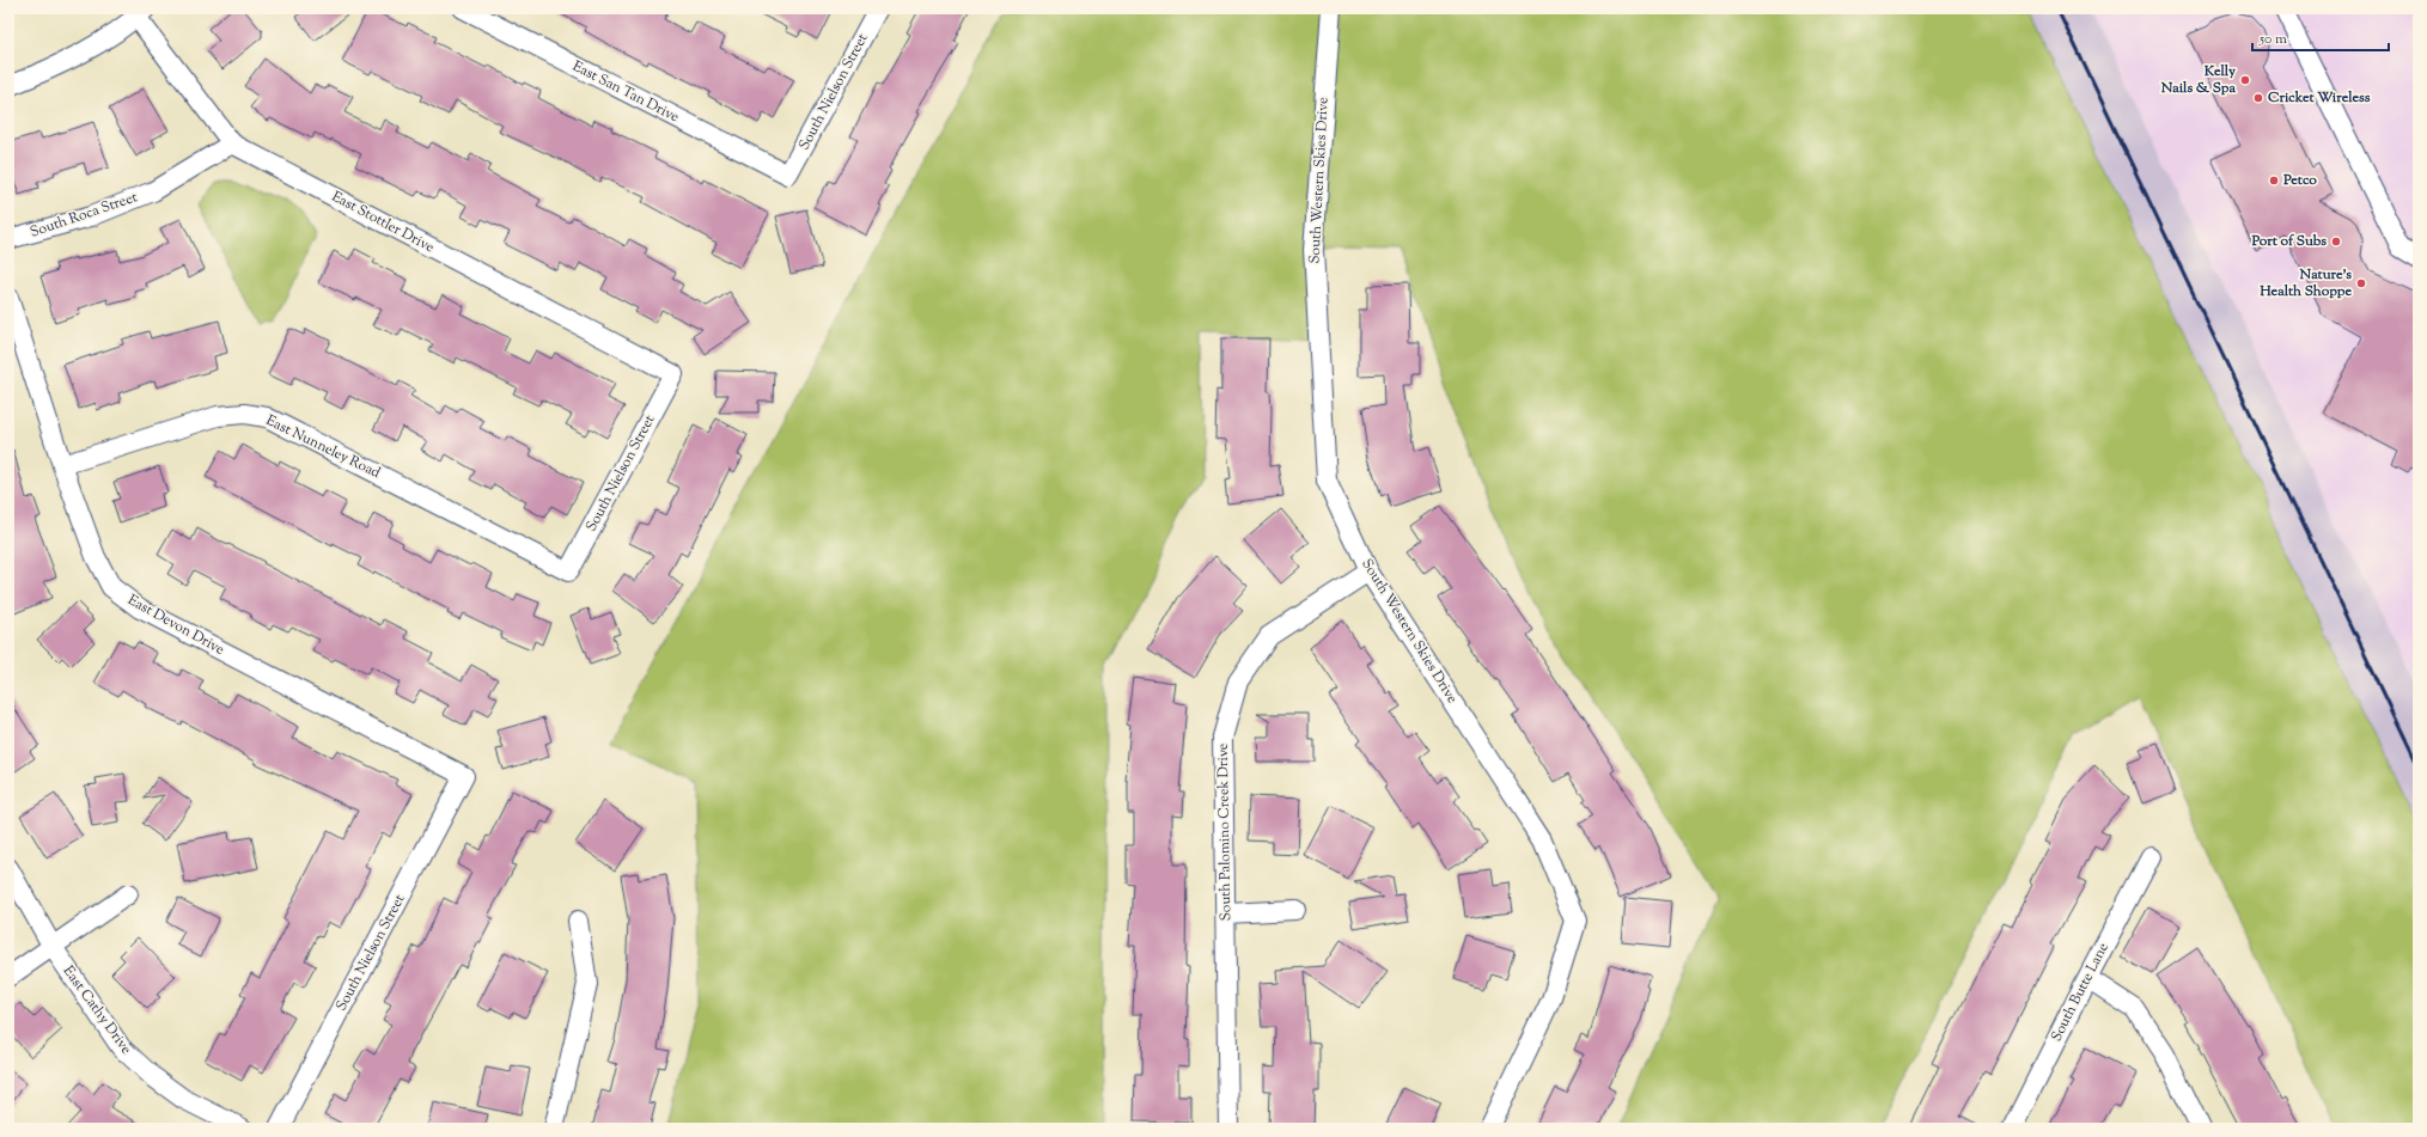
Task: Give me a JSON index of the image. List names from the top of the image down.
{
  "streets": {
    "street": [
      "East San Tan Drive",
      "South Nielson Street",
      "South Western Skies Drive",
      "South Roca Street",
      "East Stottler Drive",
      "East Nunneley Road",
      "East Devon Drive",
      "South Palomino Creek Drive",
      "South Butte Lane",
      "East Cathy Drive"
    ]
  },
  "crossings": [
    ["East San Tan Drive", "South Nielson Street"],
    ["South Nielson Street", "East Stottler Drive"],
    ["South Nielson Street", "East Nunneley Road"],
    ["South Nielson Street", "East Devon Drive"],
    ["South Western Skies Drive", "South Palomino Creek Drive"],
    ["South Roca Street", "East Stottler Drive"],
    ["East Nunneley Road", "East Devon Drive"]
  ],
  "places": [
    "Kelly Nails & Spa",
    "Cricket Wireless",
    "Petco",
    "Port of Subs",
    "Nature's Health Shoppe"
  ],
  "scale_bar": "50 m"
}
